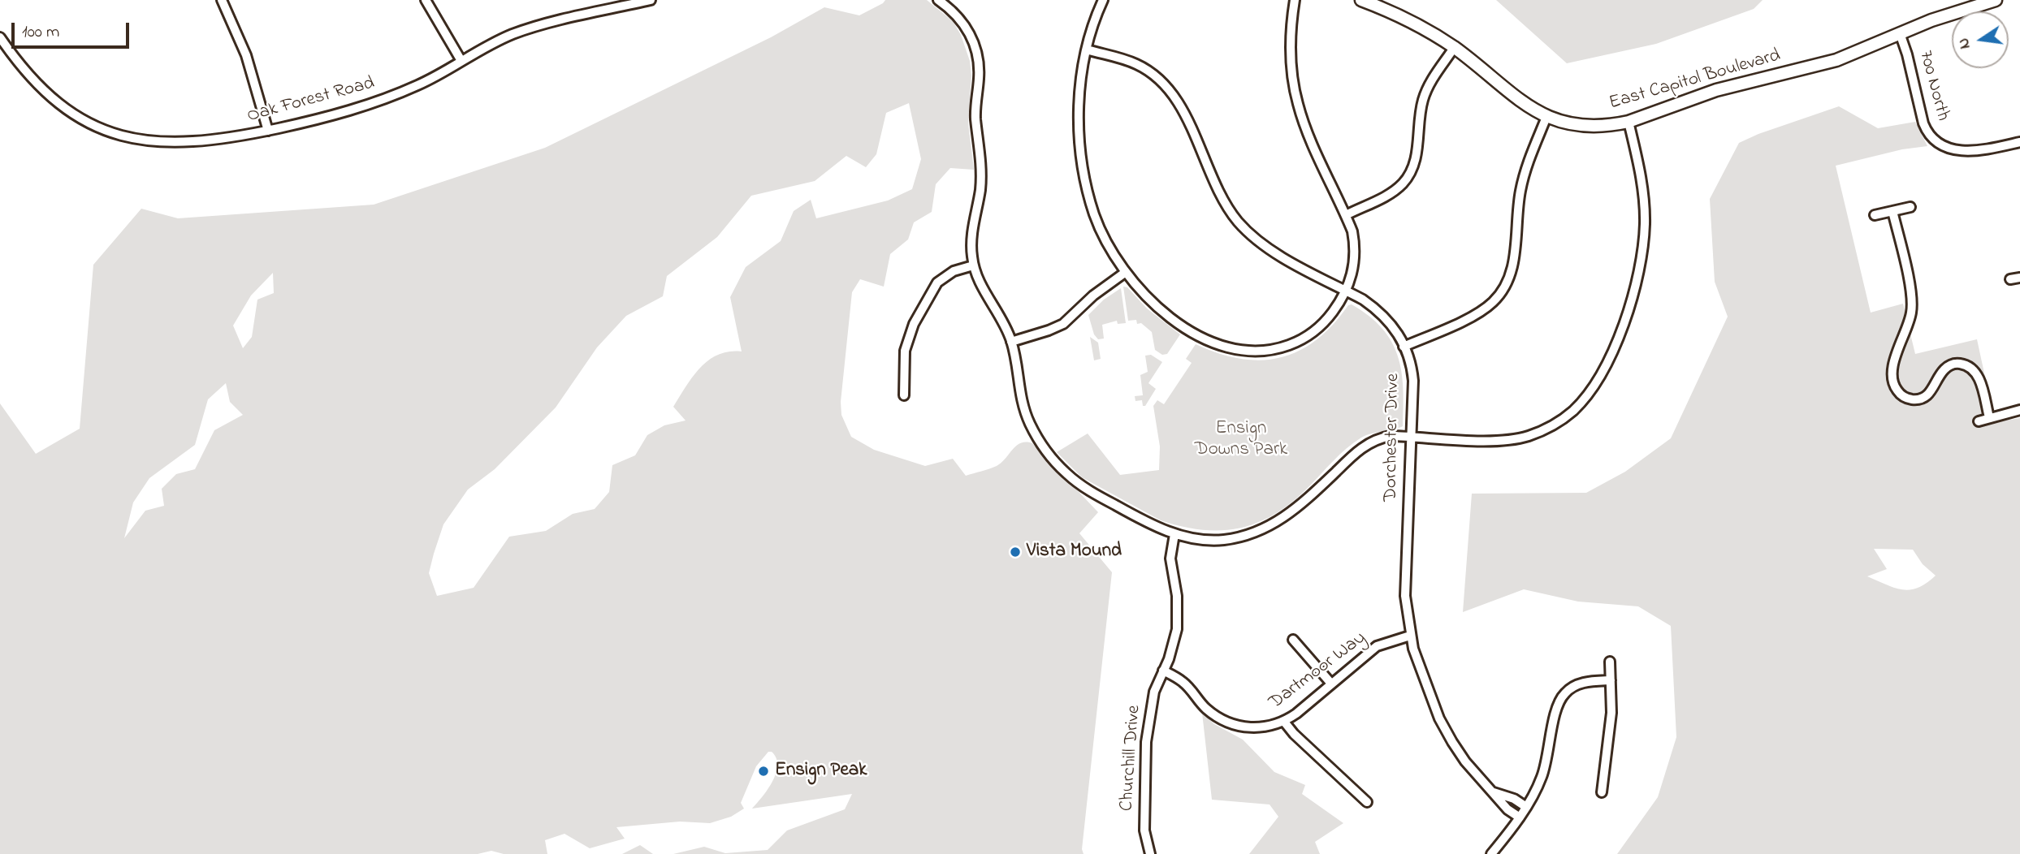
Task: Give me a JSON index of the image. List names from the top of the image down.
{
  "streets": {
    "street": [
      "East Capitol Boulevard",
      "700 North",
      "Oak Forest Road",
      "Dorchester Drive",
      "Dartmoor Way",
      "Churchill Drive"
    ]
  },
  "crossings": [
    ["East Capitol Boulevard", "700 North"],
    ["Dorchester Drive", "Dartmoor Way"],
    ["Dartmoor Way", "Churchill Drive"]
  ],
  "parks": ["Ensign Downs Park"],
  "places": ["Vista Mound", "Ensign Peak"],
  "scale_bar": "100 m",
  "north": "left"
}
